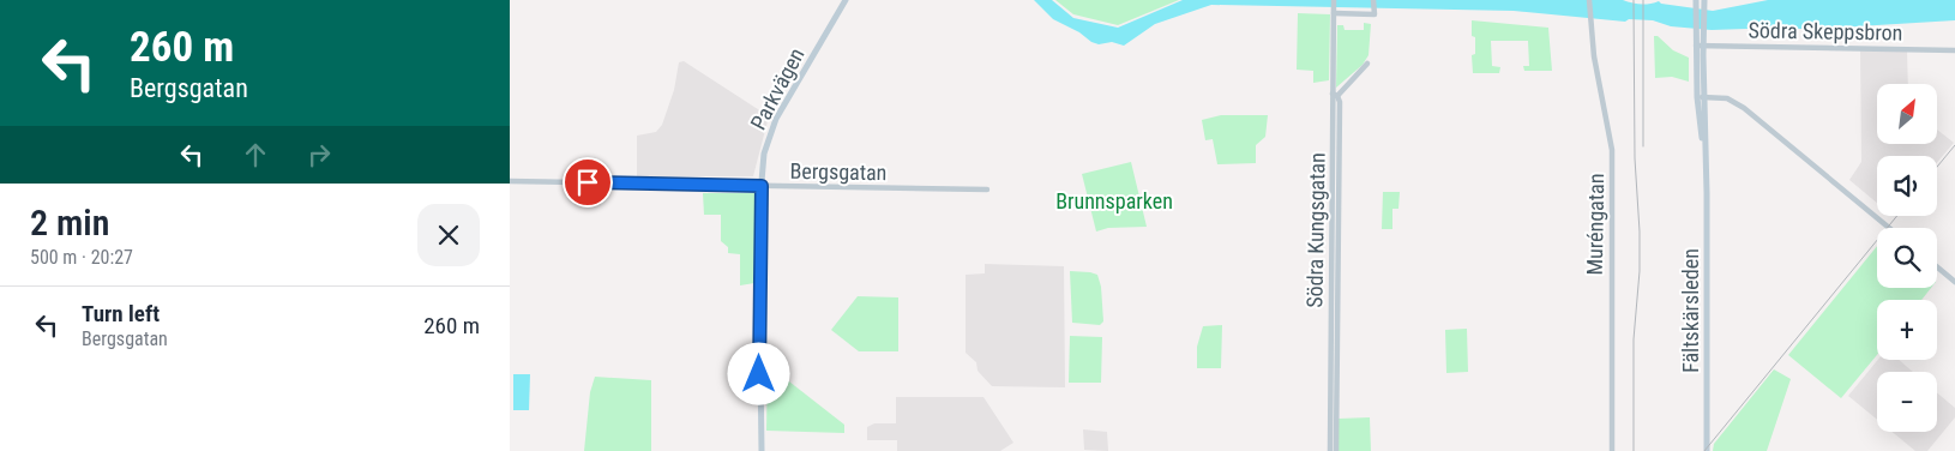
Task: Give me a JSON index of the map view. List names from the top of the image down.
{
  "streets": {
    "main road": ["Parkvägen", "Fältskärsleden"],
    "street": [
      "Södra Skeppsbron",
      "Bergsgatan",
      "Muréngatan",
      "Södra Kungsgatan"
    ]
  },
  "crossings": [
    ["Södra Skeppsbron", "Fältskärsleden"],
    ["Parkvägen", "Bergsgatan"]
  ],
  "parks": ["Brunnsparken"],
  "north": "top right",
  "page": {
    "turn": ["260 m", "Bergsgatan"],
    "map_buttons": ["+", "−"],
    "heading": ["2 min", "500 m · 20:27"],
    "list": [
      {
        "name": "Turn left",
        "note": "Bergsgatan",
        "value": "260 m"
      }
    ]
  }
}
